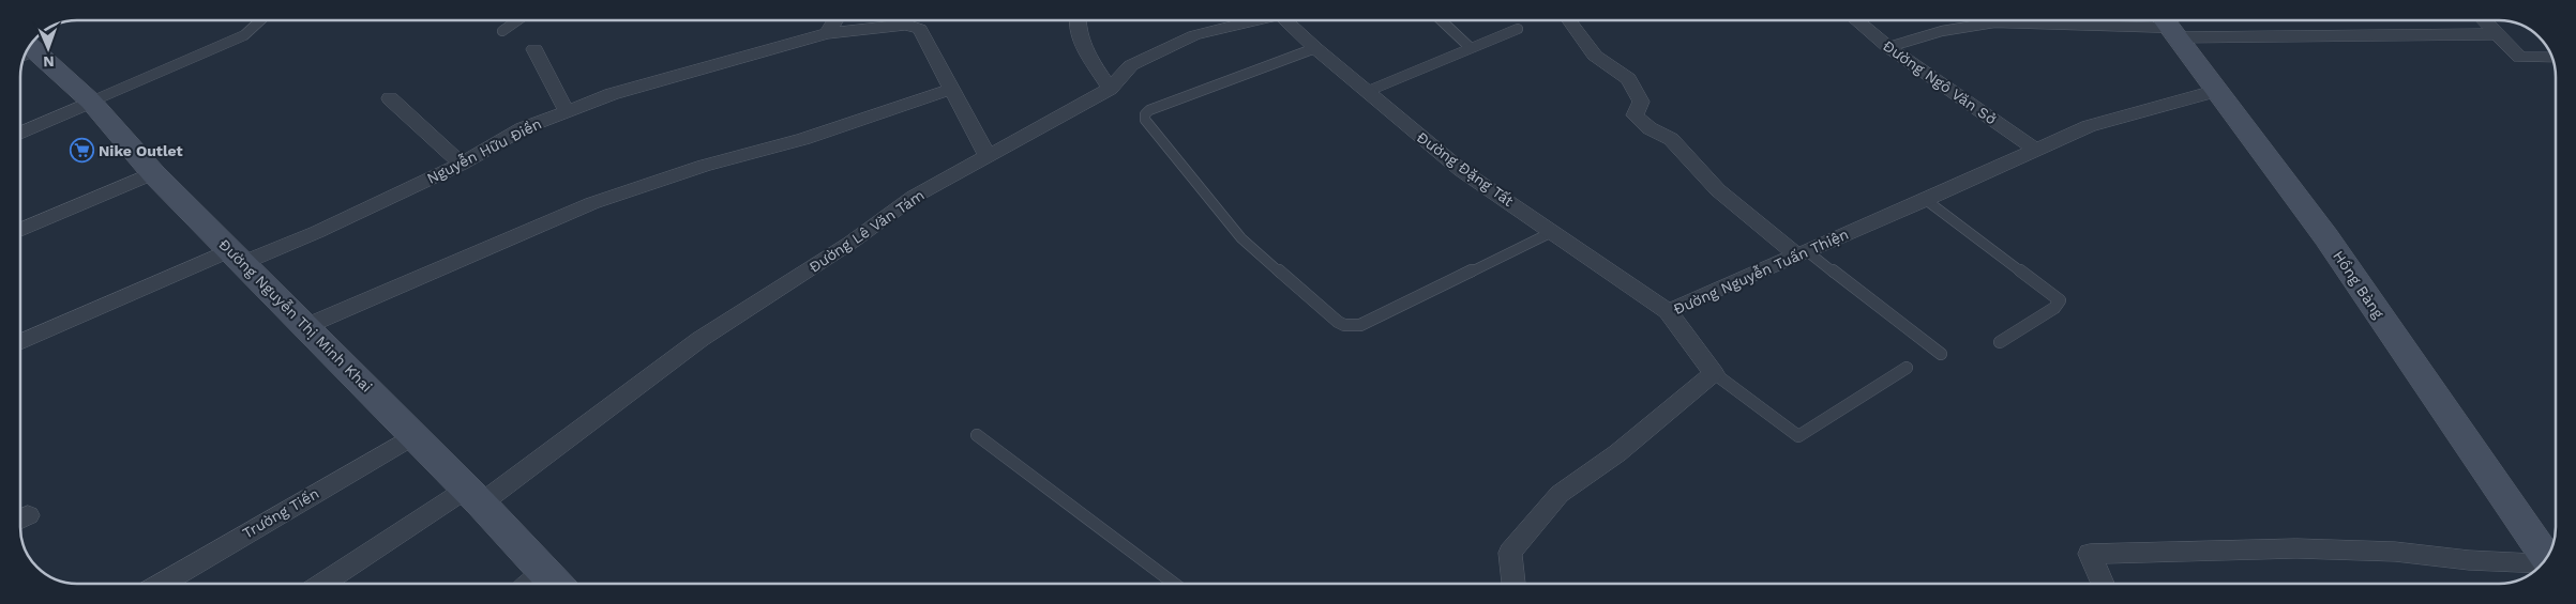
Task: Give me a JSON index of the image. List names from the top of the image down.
{
  "streets": {
    "main road": ["Hồng Bàng", "Đường Nguyễn Thị Minh Khai"],
    "street": [
      "Đường Ngô Văn Sở",
      "Nguyễn Hữu Điền",
      "Đường Đặng Tất",
      "Đường Lê Văn Tám",
      "Đường Nguyễn Tuấn Thiện",
      "Trường Tiến"
    ]
  },
  "crossings": [
    ["Đường Ngô Văn Sở", "Đường Nguyễn Tuấn Thiện"],
    ["Nguyễn Hữu Điền", "Đường Lê Văn Tám"],
    ["Nguyễn Hữu Điền", "Đường Nguyễn Thị Minh Khai"],
    ["Đường Đặng Tất", "Đường Nguyễn Tuấn Thiện"],
    ["Đường Lê Văn Tám", "Đường Nguyễn Thị Minh Khai"],
    ["Đường Nguyễn Tuấn Thiện", "Hồng Bàng"],
    ["Đường Nguyễn Thị Minh Khai", "Trường Tiến"]
  ],
  "places": {
    "supermarket": ["Nike Outlet"]
  },
  "north": "bottom"
}
